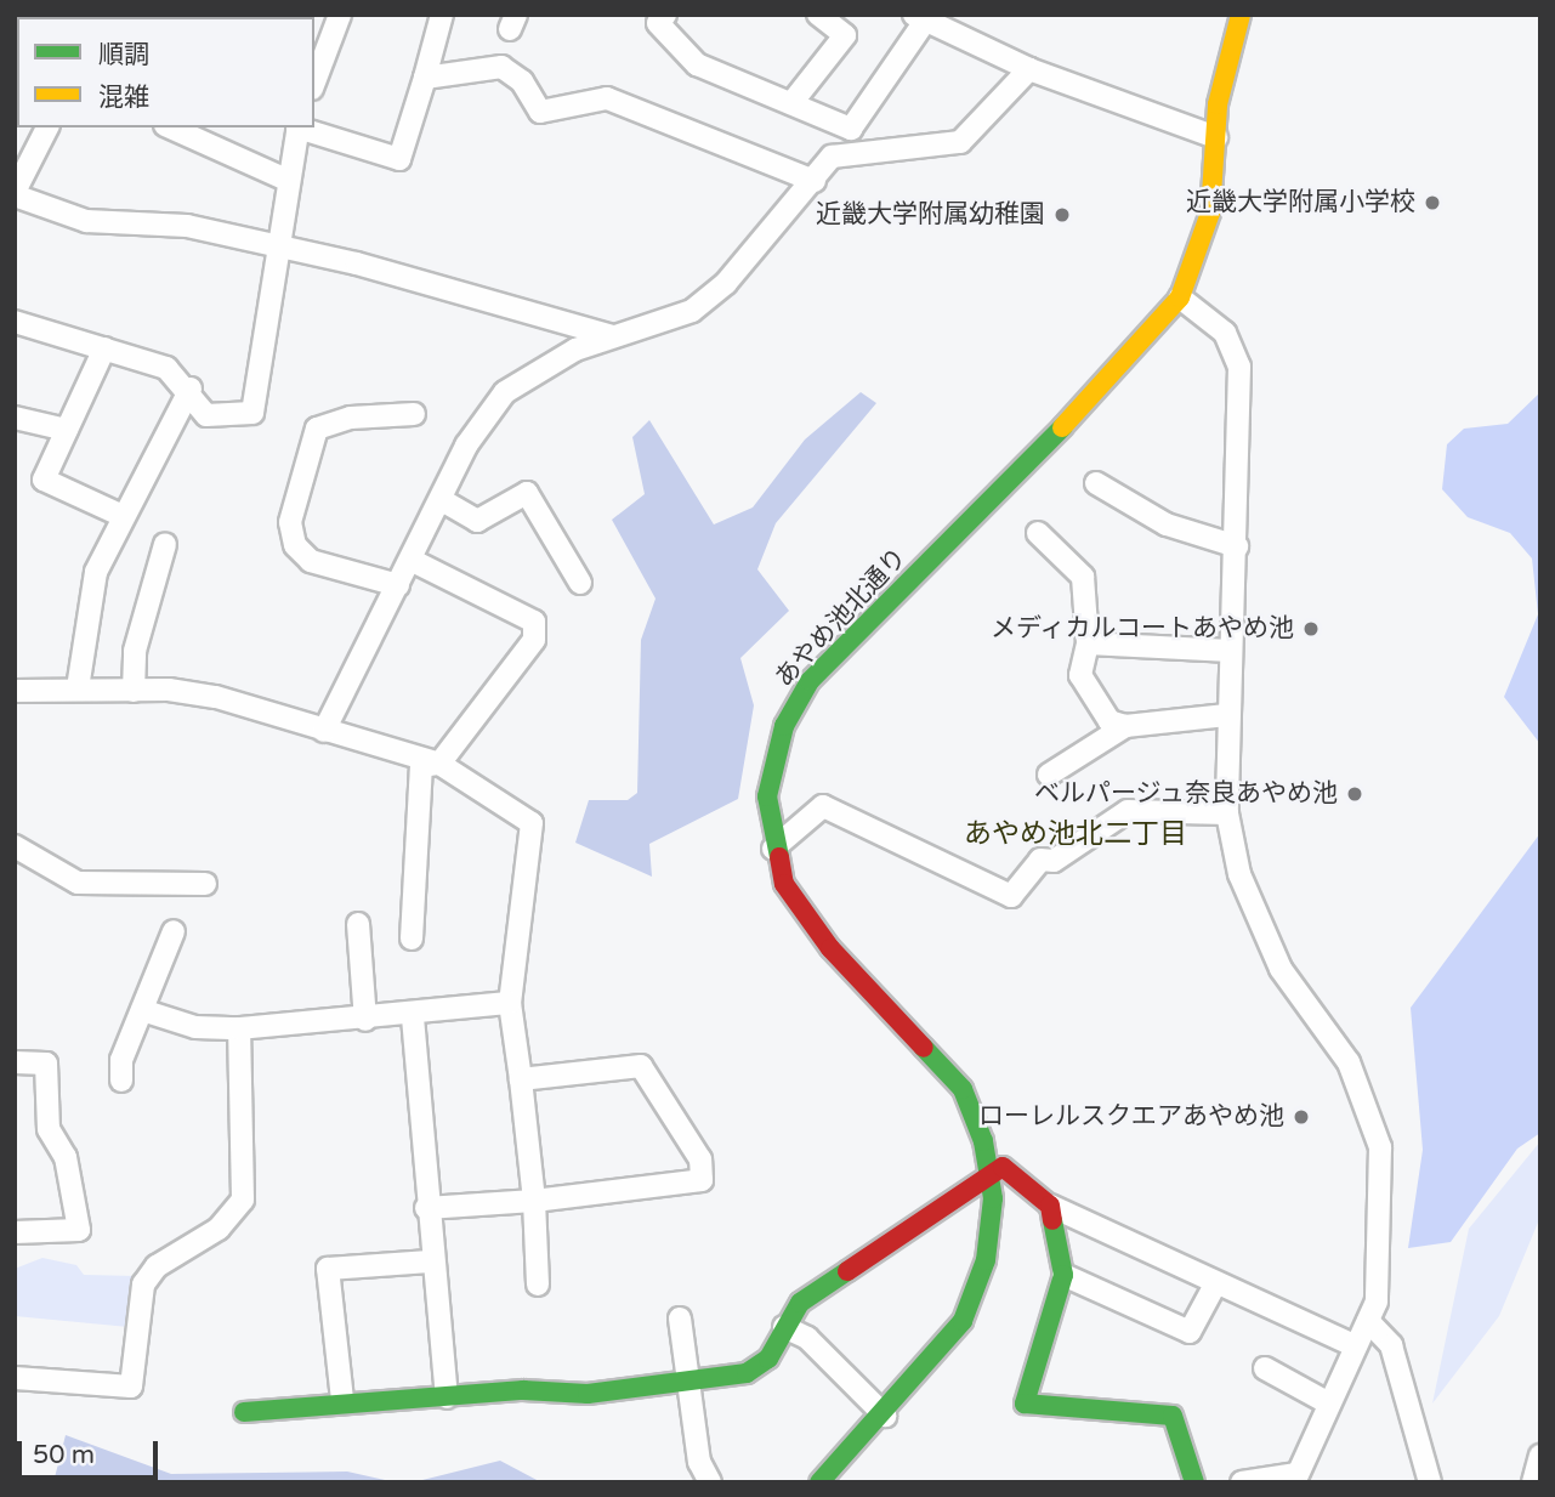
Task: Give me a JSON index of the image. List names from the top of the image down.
{
  "streets": {
    "street": ["あやめ池北通り"]
  },
  "districts": ["あやめ池北二丁目"],
  "places": [
    "近畿大学附属小学校",
    "近畿大学附属幼稚園",
    "メディカルコートあやめ池",
    "ベルパージュ奈良あやめ池",
    "ローレルスクエアあやめ池"
  ],
  "legend": ["順調", "混雑"],
  "scale_bar": "50 m"
}
